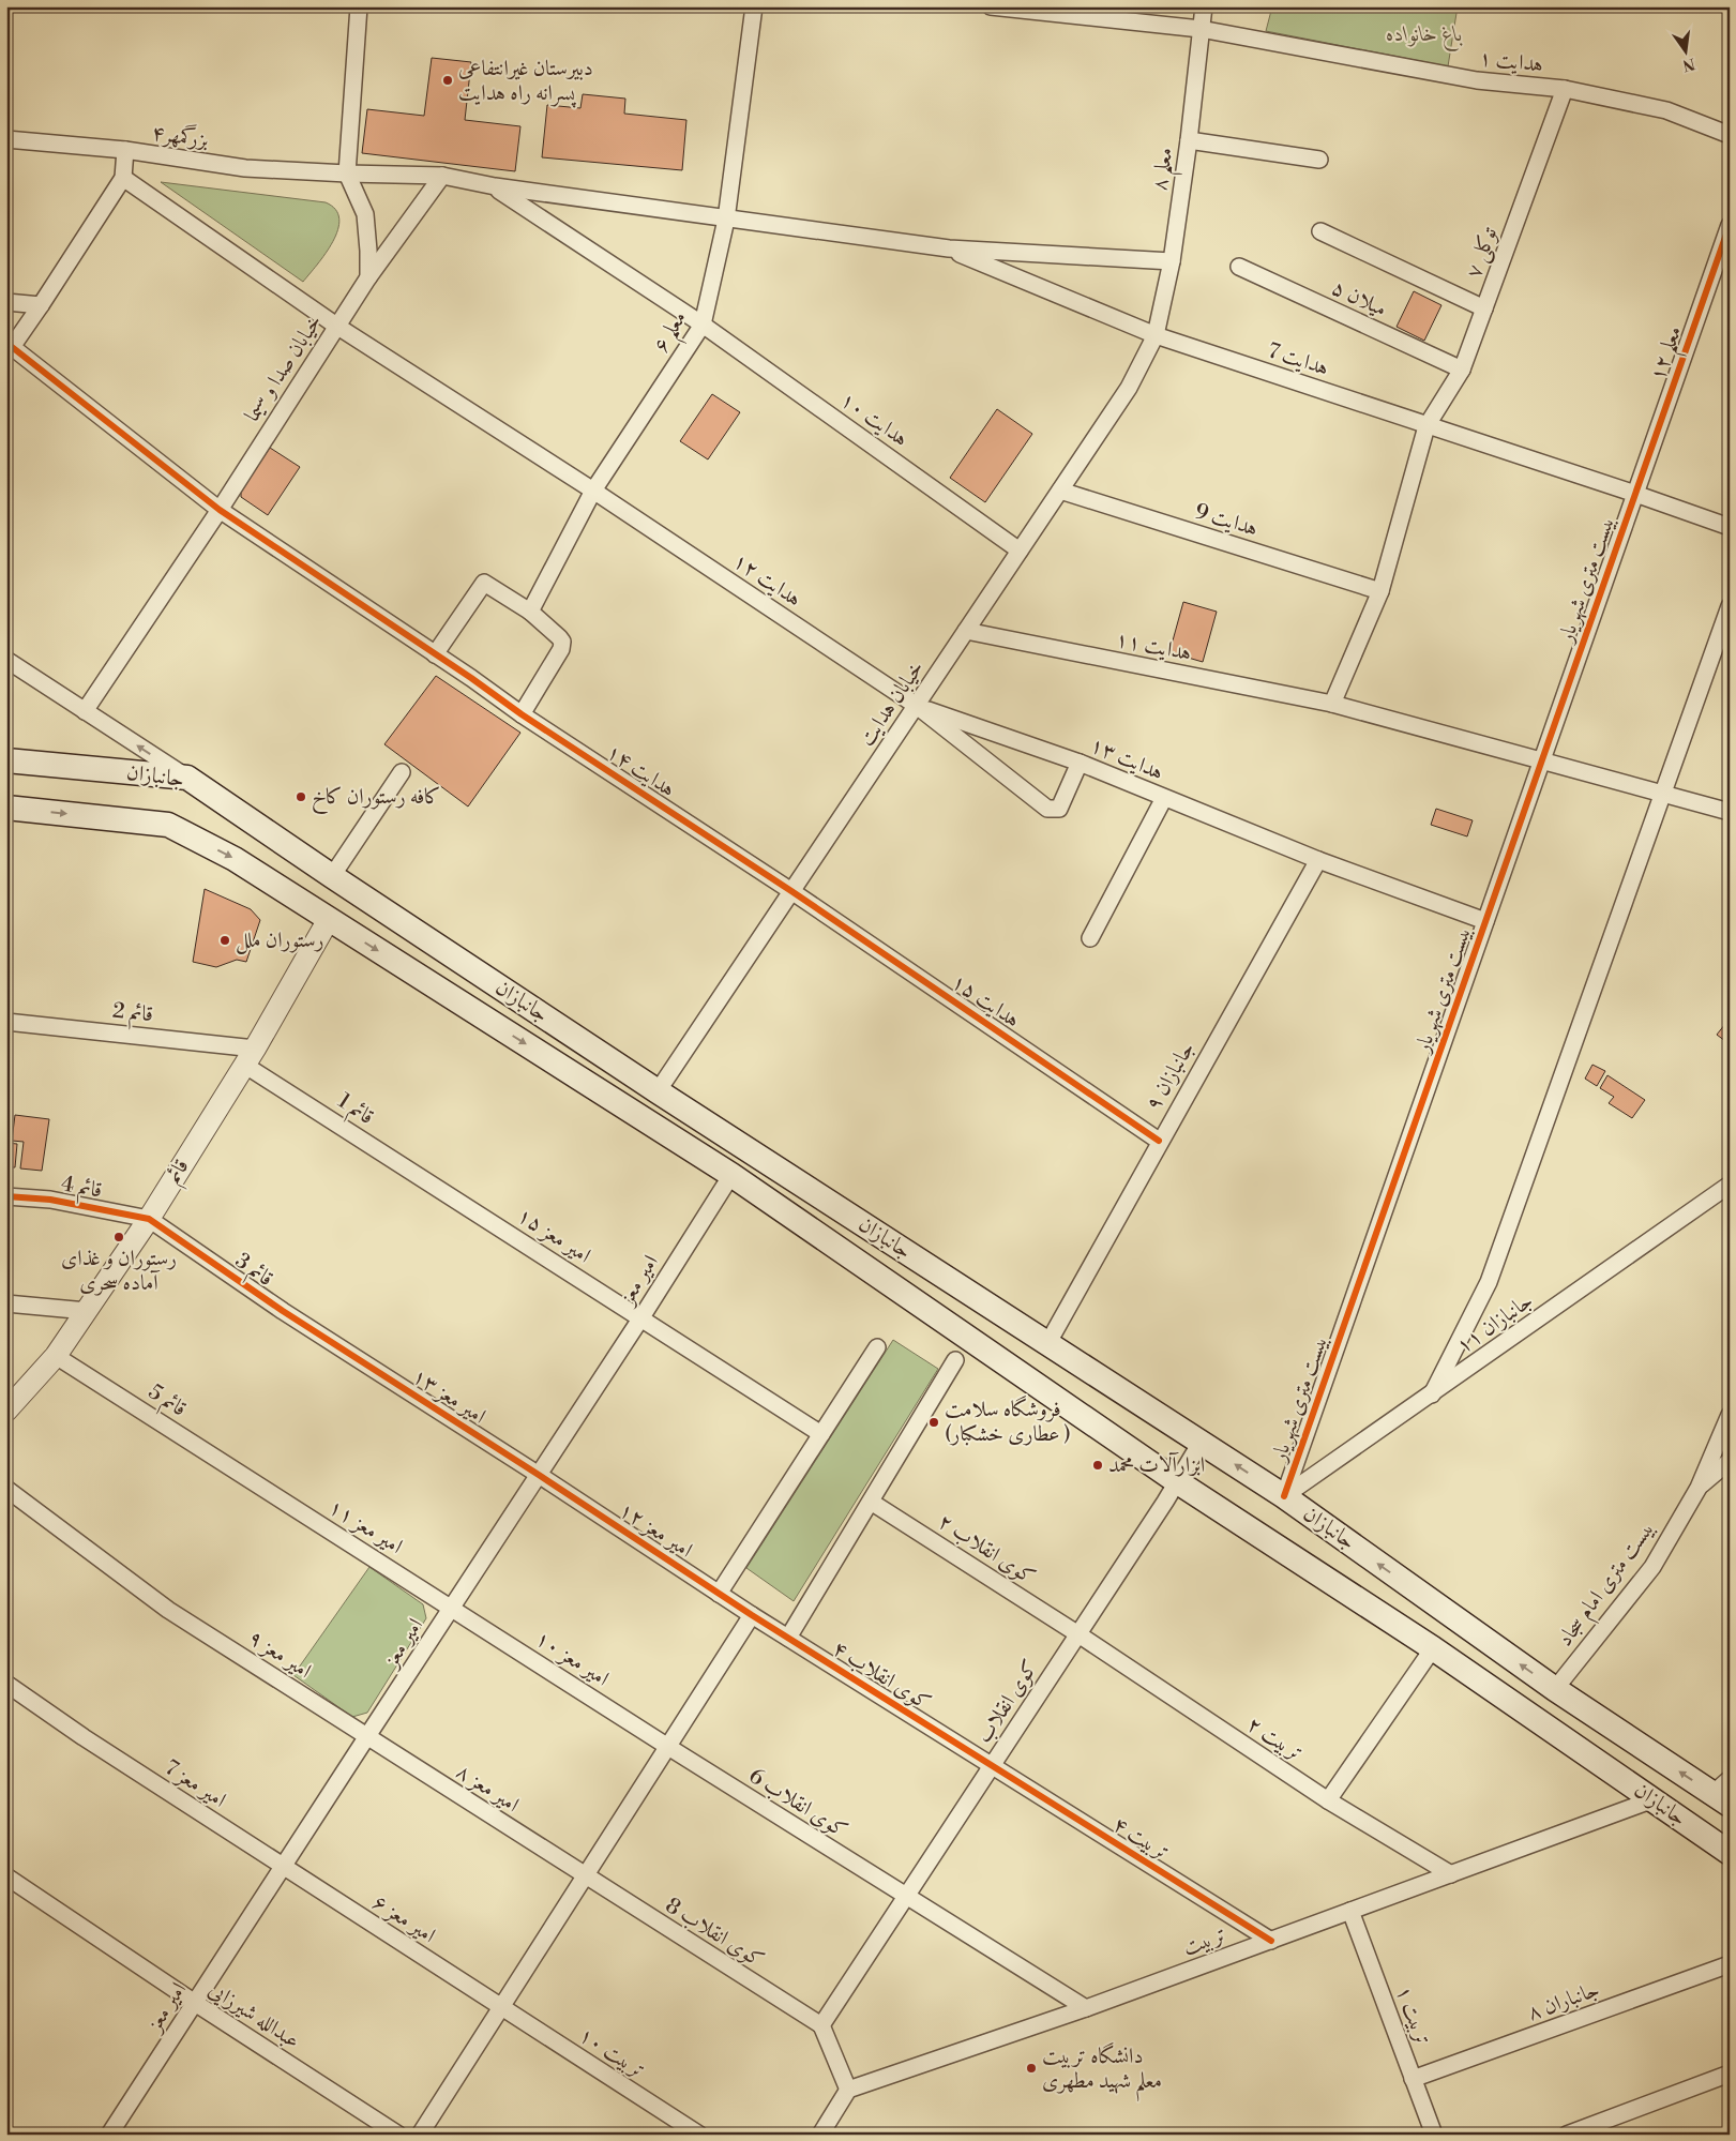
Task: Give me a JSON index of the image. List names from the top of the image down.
{
  "streets": {
    "main road": ["جانبازان"],
    "street": [
      "هدایت ۱",
      "بزرگمهر۴",
      "معلم ۸",
      "توکلی ۷",
      "میلان ۵",
      "معلم ۶",
      "معلم ۱۲",
      "هدایت 7",
      "خیابان صدا و سیما",
      "هدایت ۱۰",
      "هدایت 9",
      "بیست متری شهریار",
      "هدایت ۱۲",
      "هدایت ۱۱",
      "خیابان هدایت",
      "هدایت ۱۳",
      "هدایت ۱۴",
      "هدایت ۱۵",
      "قائم 2",
      "جانبازان ۹",
      "قائم 1",
      "قائم",
      "قائم 4",
      "امیر معز ۱۵",
      "قائم 3",
      "امیر معز",
      "جانبازان ۱۱",
      "امیر معز ۱۳",
      "قائم 5",
      "امیر معز ۱۱",
      "امیر معز ۱۲",
      "کوی انقلاب ۲",
      "بیست متری امام سجاد",
      "امیر معز ۹",
      "امیر معز ۱۰",
      "کوی انقلاب ۴",
      "کوی انقلاب",
      "تربیت ۲",
      "امیر معز 7",
      "امیر معز ۸",
      "کوی انقلاب 6",
      "تربیت ۴",
      "امیر معز ۶",
      "کوی انقلاب 8",
      "تربیت",
      "جانباران ۸",
      "عبدالله شیرزایی",
      "تربیت ۱",
      "تربیت ۱۰"
    ]
  },
  "crossings": [
    ["هدایت ۱", "معلم ۸"],
    ["هدایت ۱", "توکلی ۷"],
    ["بزرگمهر۴", "معلم ۶"],
    ["بزرگمهر۴", "هدایت 7"],
    ["بزرگمهر۴", "خیابان صدا و سیما"],
    ["بزرگمهر۴", "هدایت ۱۰"],
    ["معلم ۸", "هدایت 7"],
    ["معلم ۸", "خیابان هدایت"],
    ["توکلی ۷", "میلان ۵"],
    ["توکلی ۷", "هدایت 7"],
    ["توکلی ۷", "هدایت 9"],
    ["توکلی ۷", "هدایت ۱۱"],
    ["معلم ۶", "هدایت ۱۰"],
    ["معلم ۶", "هدایت ۱۲"],
    ["معلم ۱۲", "هدایت 7"],
    ["معلم ۱۲", "بیست متری شهریار"],
    ["هدایت 7", "بیست متری شهریار"],
    ["هدایت 7", "خیابان هدایت"],
    ["خیابان صدا و سیما", "هدایت ۱۲"],
    ["خیابان صدا و سیما", "هدایت ۱۴"],
    ["هدایت ۱۰", "خیابان هدایت"],
    ["هدایت 9", "خیابان هدایت"],
    ["بیست متری شهریار", "هدایت ۱۱"],
    ["بیست متری شهریار", "هدایت ۱۳"],
    ["بیست متری شهریار", "جانبازان"],
    ["بیست متری شهریار", "جانبازان ۱۱"],
    ["هدایت ۱۲", "خیابان هدایت"],
    ["هدایت ۱۲", "هدایت ۱۳"],
    ["هدایت ۱۱", "خیابان هدایت"],
    ["خیابان هدایت", "هدایت ۱۳"],
    ["خیابان هدایت", "هدایت ۱۴"],
    ["خیابان هدایت", "جانبازان"],
    ["خیابان هدایت", "هدایت ۱۵"],
    ["هدایت ۱۳", "جانبازان ۹"],
    ["هدایت ۱۴", "هدایت ۱۵"],
    ["جانبازان", "جانبازان ۹"],
    ["جانبازان", "قائم"],
    ["جانبازان", "امیر معز"],
    ["جانبازان", "جانبازان ۱۱"],
    ["جانبازان", "بیست متری امام سجاد"],
    ["جانبازان", "کوی انقلاب"],
    ["جانبازان", "تربیت"],
    ["هدایت ۱۵", "جانبازان ۹"],
    ["قائم 2", "قائم 1"],
    ["قائم 2", "قائم"],
    ["قائم 1", "قائم"],
    ["قائم 1", "امیر معز ۱۵"],
    ["قائم", "قائم 4"],
    ["قائم", "قائم 3"],
    ["قائم", "قائم 5"],
    ["قائم 4", "قائم 3"],
    ["امیر معز ۱۵", "امیر معز"],
    ["قائم 3", "امیر معز ۱۳"],
    ["امیر معز", "امیر معز ۱۳"],
    ["امیر معز", "امیر معز ۱۱"],
    ["امیر معز", "امیر معز ۱۲"],
    ["امیر معز", "امیر معز ۹"],
    ["امیر معز", "امیر معز ۱۰"],
    ["امیر معز", "امیر معز 7"],
    ["امیر معز", "امیر معز ۸"],
    ["امیر معز", "امیر معز ۶"],
    ["امیر معز", "عبدالله شیرزایی"],
    ["امیر معز ۱۳", "امیر معز ۱۲"],
    ["قائم 5", "امیر معز ۱۱"],
    ["امیر معز ۱۱", "امیر معز ۱۰"],
    ["امیر معز ۱۲", "کوی انقلاب ۴"],
    ["کوی انقلاب ۲", "کوی انقلاب"],
    ["کوی انقلاب ۲", "تربیت ۲"],
    ["امیر معز ۹", "امیر معز ۸"],
    ["امیر معز ۱۰", "کوی انقلاب 6"],
    ["کوی انقلاب ۴", "کوی انقلاب"],
    ["کوی انقلاب ۴", "تربیت ۴"],
    ["کوی انقلاب", "تربیت ۲"],
    ["کوی انقلاب", "کوی انقلاب 6"],
    ["کوی انقلاب", "تربیت ۴"],
    ["کوی انقلاب", "کوی انقلاب 8"],
    ["تربیت ۲", "تربیت"],
    ["امیر معز 7", "امیر معز ۶"],
    ["امیر معز ۸", "کوی انقلاب 8"],
    ["کوی انقلاب 6", "تربیت"],
    ["تربیت ۴", "تربیت"],
    ["امیر معز ۶", "تربیت ۱۰"],
    ["تربیت", "تربیت ۱"],
    ["جانباران ۸", "تربیت ۱"]
  ],
  "parks": ["باغ خانواده"],
  "places": [
    "دبیرستان غیرانتفاعی پسرانه راه هدایت",
    "کافه رستوران کاخ",
    "رستوران ملل",
    "رستوران و غذای آماده سحری",
    "فروشگاه سلامت (عطاری خشکبار )",
    "ابزارآلات محمد",
    "دانشگاه تربیت معلم شهید مطهری"
  ],
  "north": "bottom"
}
